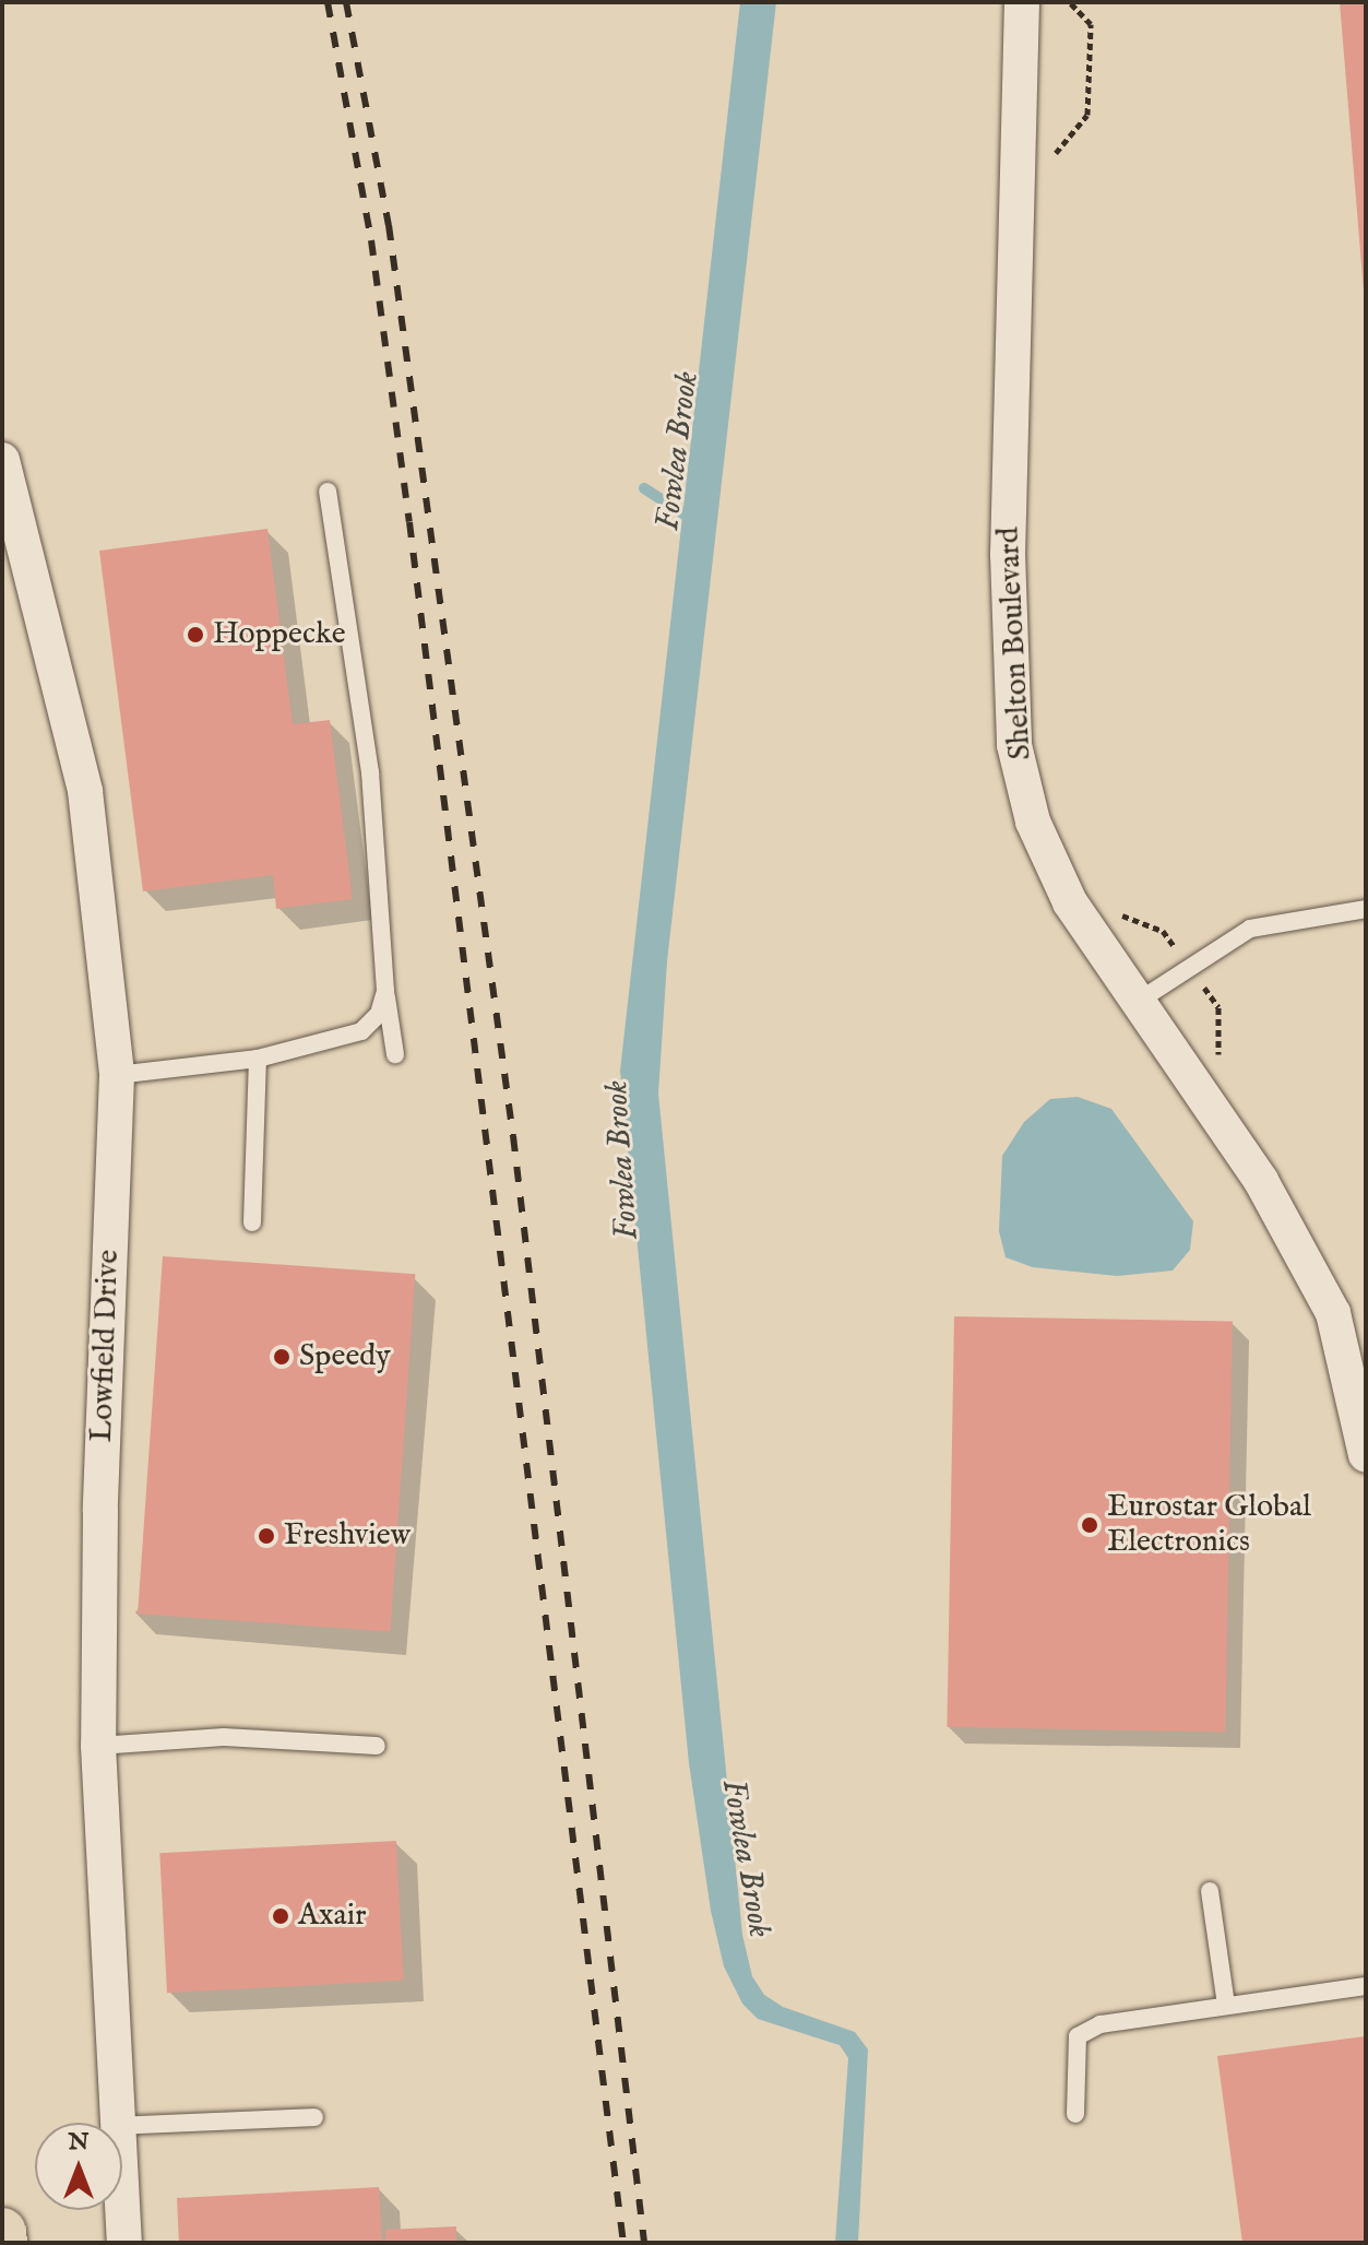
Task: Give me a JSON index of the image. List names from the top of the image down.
{
  "streets": {
    "street": ["Shelton Boulevard", "Lowfield Drive"]
  },
  "water": ["Fowlea Brook"],
  "places": [
    "Hoppecke",
    "Speedy",
    "Eurostar Global Electronics",
    "Freshview",
    "Axair"
  ],
  "north": "top"
}
